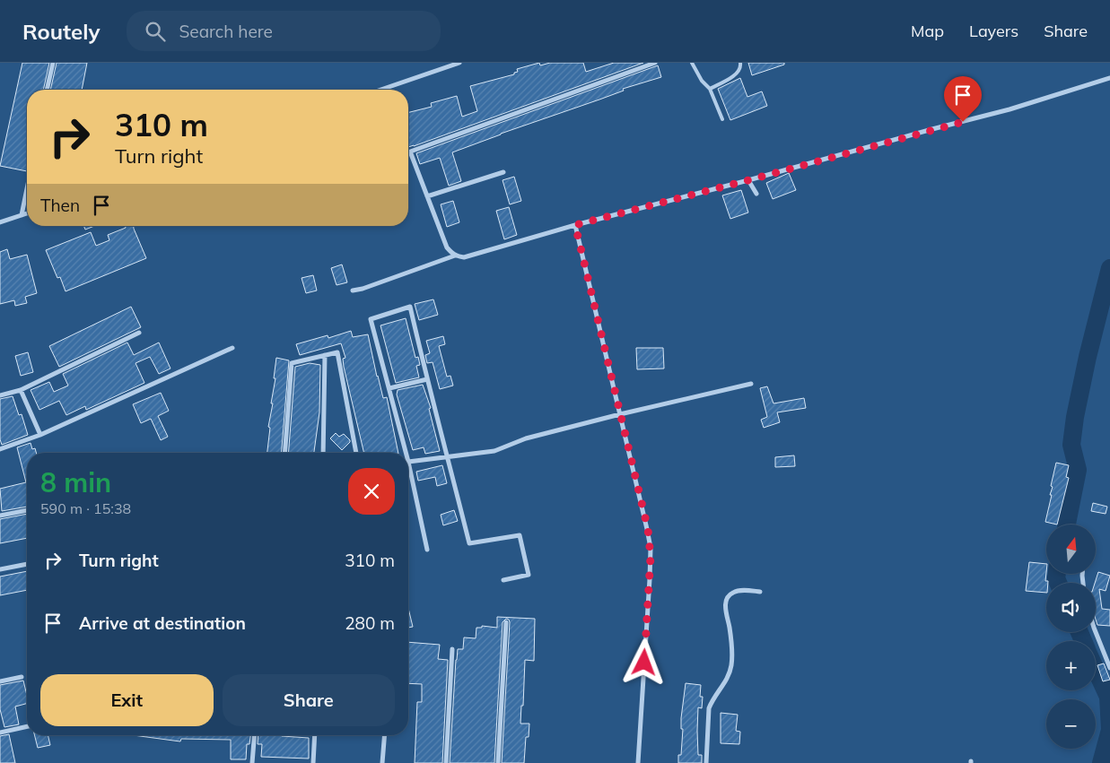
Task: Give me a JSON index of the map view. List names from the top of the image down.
{
  "north": "top",
  "page": {
    "header": "Routely",
    "search": "Search here",
    "nav": ["Map", "Layers", "Share"],
    "turn": ["310 m", "Turn right"],
    "then": "Then",
    "heading": ["8 min", "590 m · 15:38"],
    "map_buttons": ["+", "−"],
    "list": [
      {
        "name": "Turn right",
        "value": "310 m"
      },
      {
        "name": "Arrive at destination",
        "value": "280 m"
      }
    ],
    "buttons": ["Exit", "Share"]
  }
}
